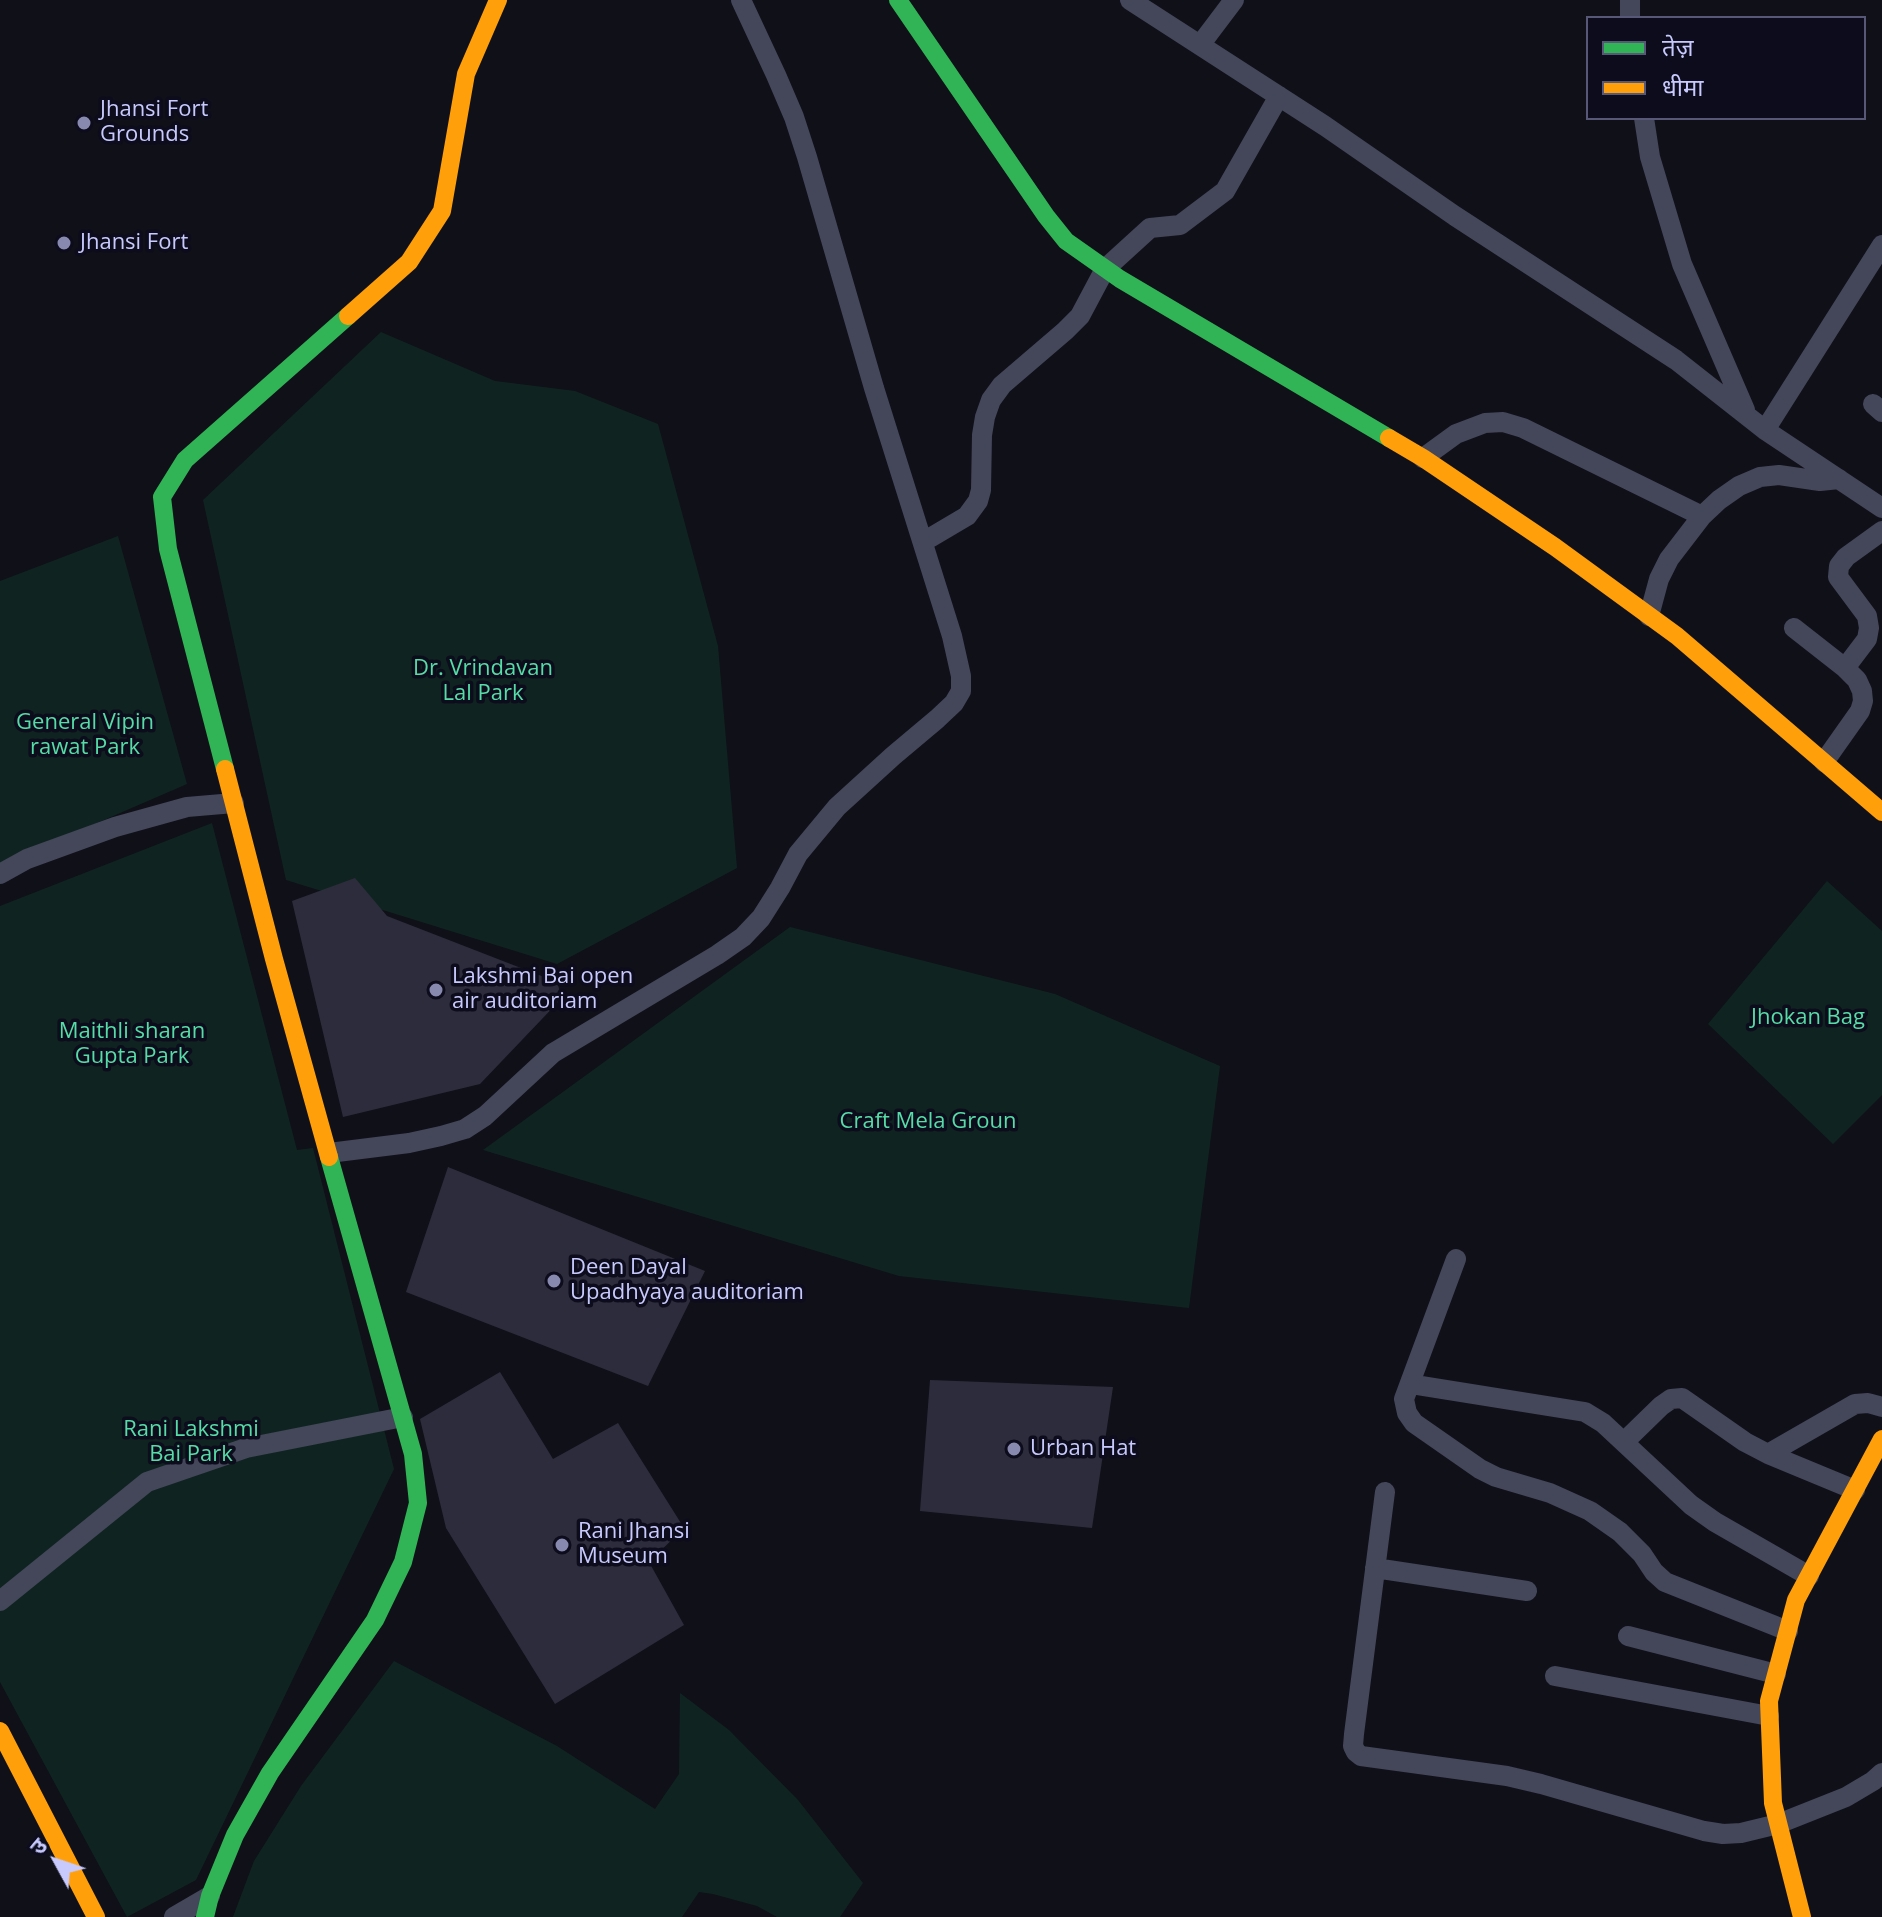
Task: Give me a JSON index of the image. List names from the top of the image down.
{
  "parks": [
    "Dr. Vrindavan Lal Park",
    "General Vipin rawat Park",
    "Jhokan Bag",
    "Maithli sharan Gupta Park",
    "Craft Mela Groun",
    "Rani Lakshmi Bai Park"
  ],
  "places": [
    "Jhansi Fort Grounds",
    "Jhansi Fort",
    "Lakshmi Bai open air auditoriam",
    "Deen Dayal Upadhyaya auditoriam",
    "Urban Hat",
    "Rani Jhansi Museum"
  ],
  "legend": ["तेज़", "धीमा"],
  "north": "top left"
}
